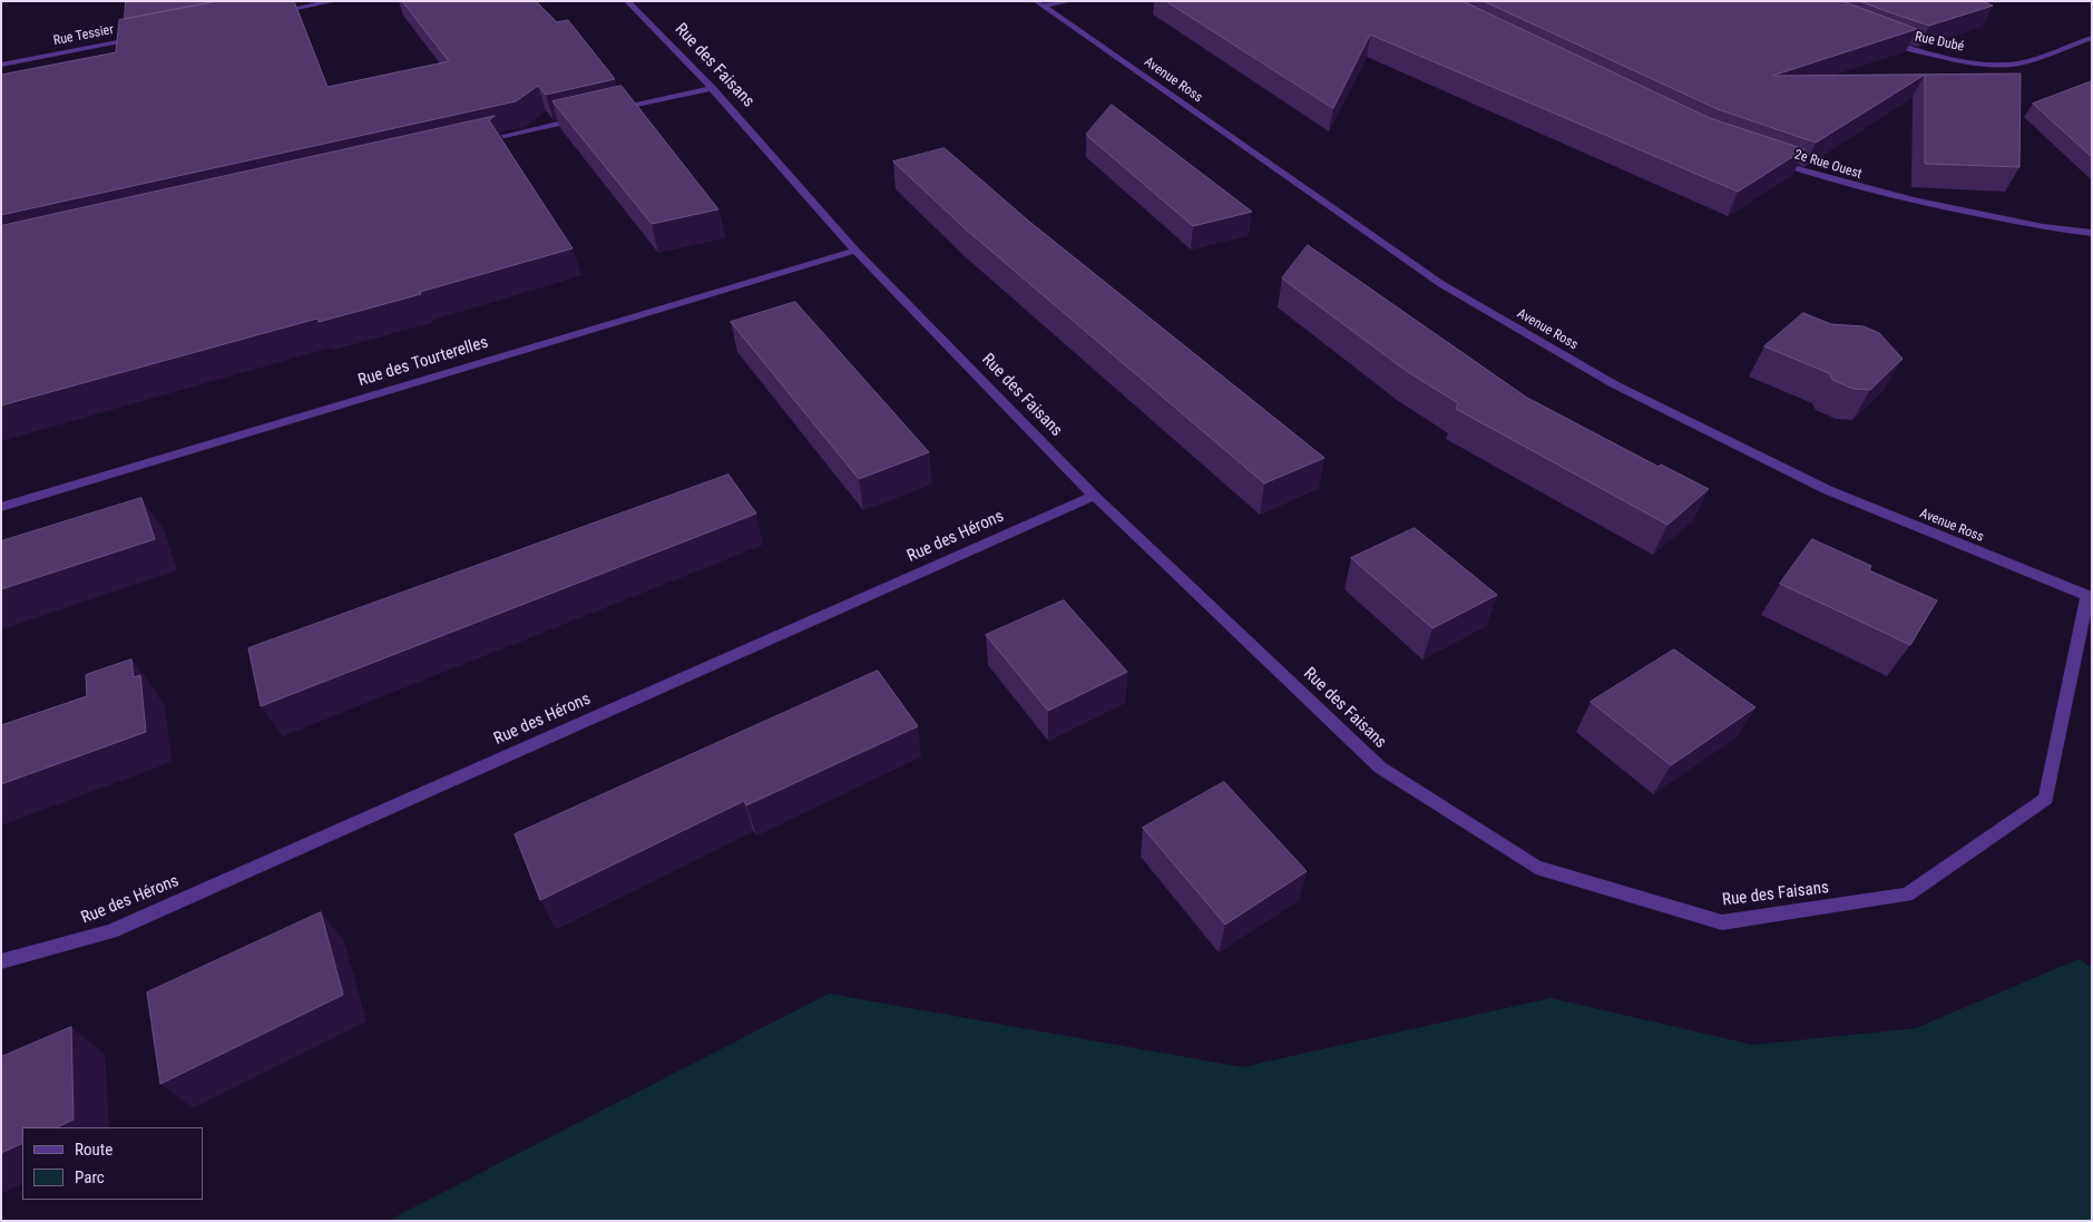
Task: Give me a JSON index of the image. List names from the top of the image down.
{
  "streets": {
    "street": [
      "Rue Tessier",
      "Rue Dubé",
      "Rue des Faisans",
      "Avenue Ross",
      "2e Rue Ouest",
      "Rue des Tourterelles",
      "Rue des Hérons"
    ]
  },
  "crossings": [
    ["Rue des Faisans", "Avenue Ross"],
    ["Rue des Faisans", "Rue des Tourterelles"],
    ["Rue des Faisans", "Rue des Hérons"]
  ],
  "legend": ["Route", "Parc"]
}
